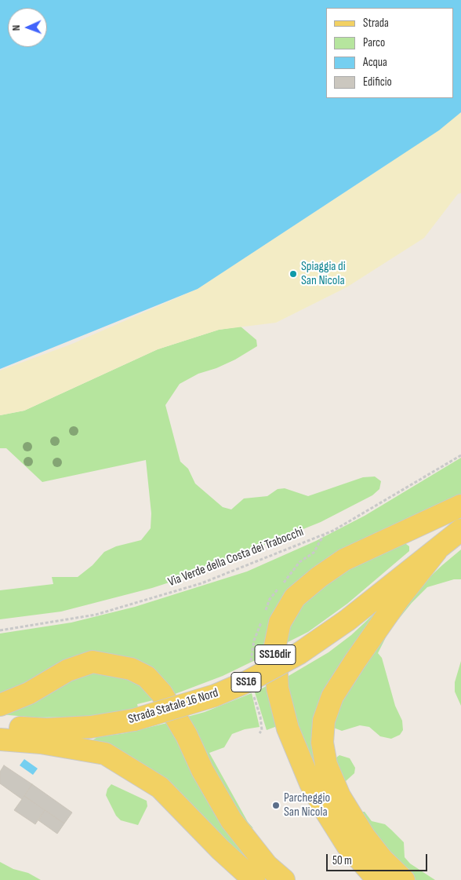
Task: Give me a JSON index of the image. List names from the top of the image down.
{
  "streets": {
    "main road": ["SS16dir", "SS16", "Strada Statale 16 Nord"],
    "path": ["Via Verde della Costa dei Trabocchi"]
  },
  "places": ["Spiaggia di San Nicola", "Parcheggio San Nicola"],
  "legend": [
    "Strada",
    "Parco",
    "Acqua",
    "Edificio"
  ],
  "scale_bar": "50 m",
  "north": "left"
}
